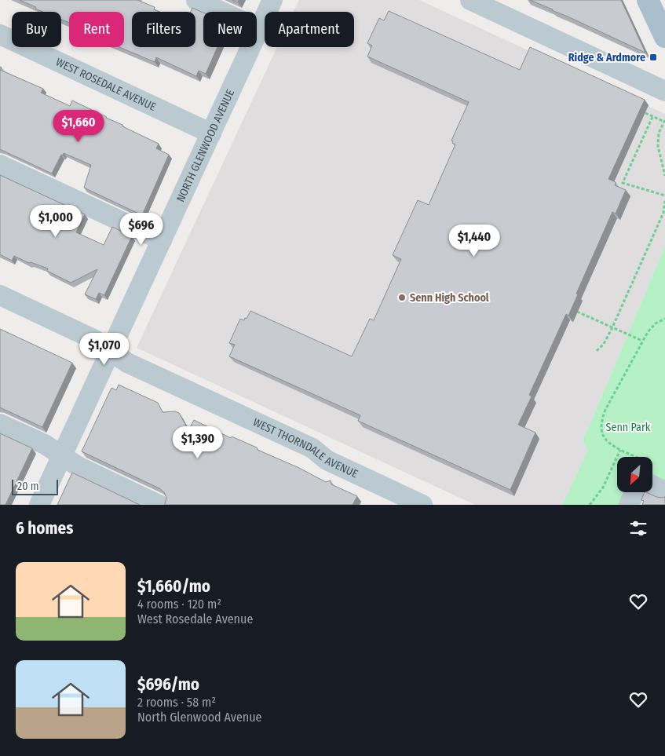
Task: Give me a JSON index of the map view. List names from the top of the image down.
{
  "streets": {
    "street": ["WEST ROSEDALE AVENUE", "NORTH GLENWOOD AVENUE", "WEST THORNDALE AVENUE"]
  },
  "crossings": [
    ["WEST ROSEDALE AVENUE", "NORTH GLENWOOD AVENUE"],
    ["NORTH GLENWOOD AVENUE", "WEST THORNDALE AVENUE"]
  ],
  "parks": ["Senn Park"],
  "places": {
    "transit": ["Ridge & Ardmore"],
    "other": ["Senn High School"]
  },
  "scale_bar": "20 m",
  "north": "bottom left",
  "page": {
    "chip": [
      "Buy",
      "Rent",
      "Filters",
      "New",
      "Apartment"
    ],
    "price": [
      "$1,660",
      "$1,000",
      "$696",
      "$1,440",
      "$1,070",
      "$1,390"
    ],
    "scale": "20 m",
    "heading": "6 homes",
    "list": [
      {
        "name": "$1,660/mo",
        "note": "4 rooms · 120 m² · West Rosedale Avenue"
      },
      {
        "name": "$696/mo",
        "note": "2 rooms · 58 m² · North Glenwood Avenue"
      }
    ]
  }
}
